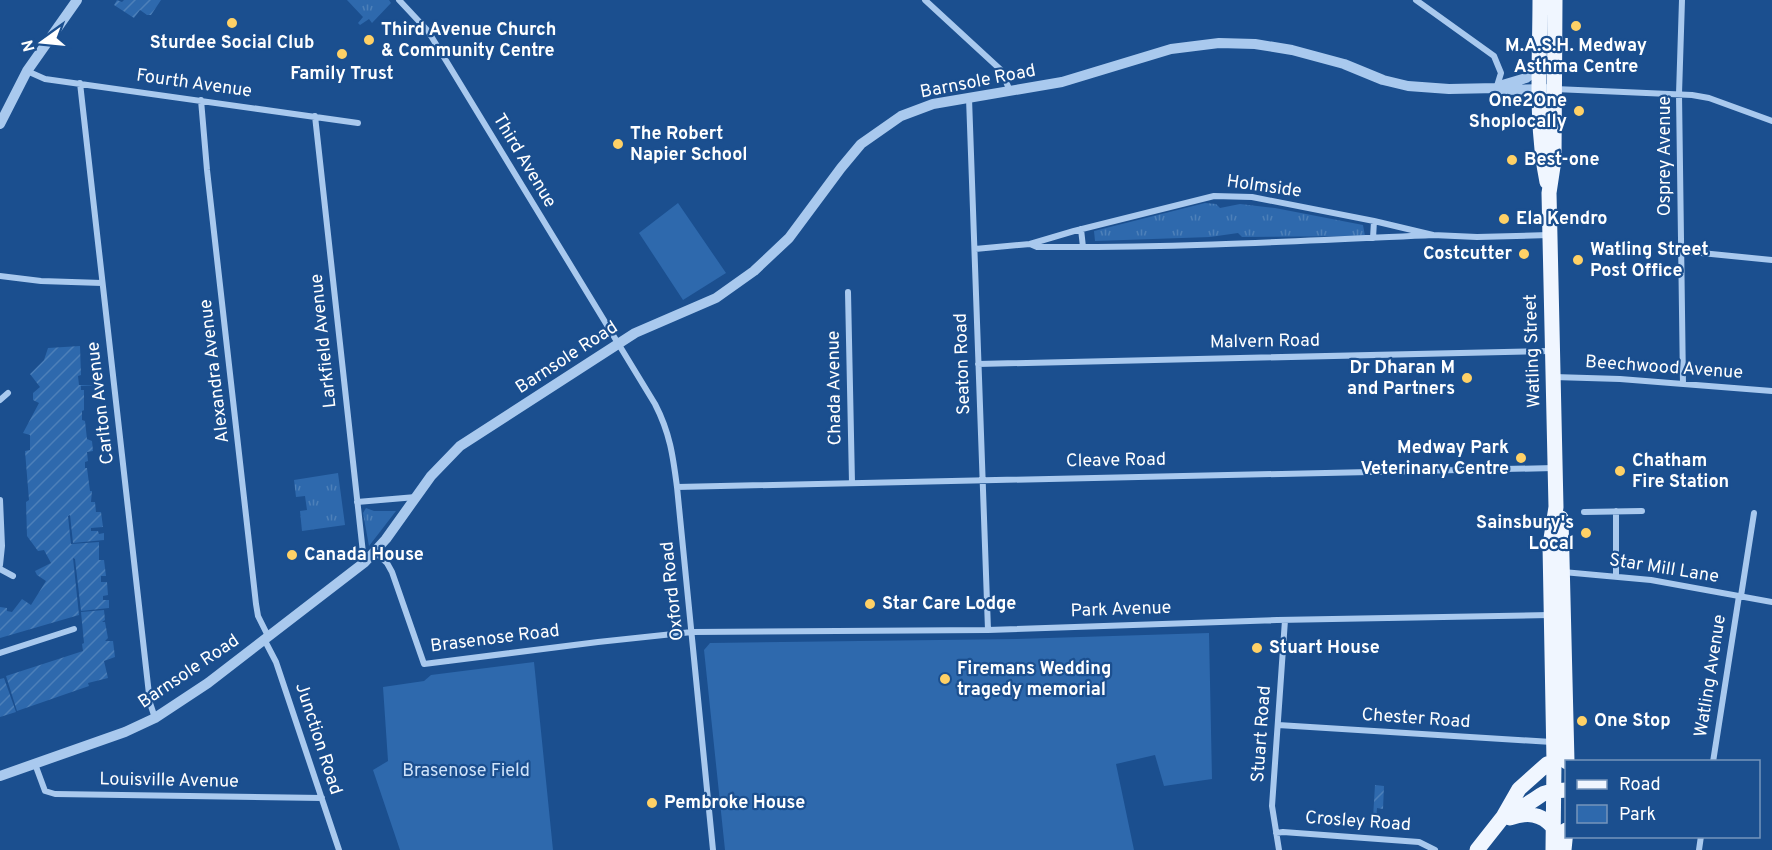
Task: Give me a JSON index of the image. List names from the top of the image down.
{
  "streets": {
    "main road": ["Watling Street"],
    "street": [
      "Barnsole Road",
      "Fourth Avenue",
      "Osprey Avenue",
      "Third Avenue",
      "Holmside",
      "Larkfield Avenue",
      "Malvern Road",
      "Seaton Road",
      "Beechwood Avenue",
      "Alexandra Avenue",
      "Chada Avenue",
      "Carlton Avenue",
      "Cleave Road",
      "Star Mill Lane",
      "Oxford Road",
      "Park Avenue",
      "Brasenose Road",
      "Watling Avenue",
      "Chester Road",
      "Stuart Road",
      "Junction Road",
      "Louisville Avenue",
      "Crosley Road"
    ]
  },
  "crossings": [
    ["Barnsole Road", "Third Avenue"],
    ["Barnsole Road", "Larkfield Avenue"],
    ["Barnsole Road", "Watling Street"],
    ["Barnsole Road", "Seaton Road"],
    ["Barnsole Road", "Alexandra Avenue"],
    ["Barnsole Road", "Carlton Avenue"],
    ["Barnsole Road", "Oxford Road"],
    ["Barnsole Road", "Brasenose Road"],
    ["Barnsole Road", "Junction Road"],
    ["Barnsole Road", "Louisville Avenue"],
    ["Fourth Avenue", "Larkfield Avenue"],
    ["Fourth Avenue", "Alexandra Avenue"],
    ["Fourth Avenue", "Carlton Avenue"],
    ["Osprey Avenue", "Beechwood Avenue"],
    ["Third Avenue", "Oxford Road"],
    ["Holmside", "Watling Street"],
    ["Holmside", "Seaton Road"],
    ["Malvern Road", "Watling Street"],
    ["Malvern Road", "Seaton Road"],
    ["Watling Street", "Beechwood Avenue"],
    ["Watling Street", "Cleave Road"],
    ["Watling Street", "Star Mill Lane"],
    ["Watling Street", "Park Avenue"],
    ["Watling Street", "Chester Road"],
    ["Seaton Road", "Cleave Road"],
    ["Seaton Road", "Park Avenue"],
    ["Alexandra Avenue", "Junction Road"],
    ["Chada Avenue", "Cleave Road"],
    ["Cleave Road", "Oxford Road"],
    ["Star Mill Lane", "Watling Avenue"],
    ["Oxford Road", "Park Avenue"],
    ["Oxford Road", "Brasenose Road"],
    ["Park Avenue", "Brasenose Road"],
    ["Park Avenue", "Stuart Road"],
    ["Chester Road", "Stuart Road"],
    ["Stuart Road", "Crosley Road"],
    ["Junction Road", "Louisville Avenue"]
  ],
  "parks": ["Brasenose Field"],
  "places": [
    "Sturdee Social Club",
    "M.A.S.H. Medway Asthma Centre",
    "Third Avenue Church & Community Centre",
    "Family Trust",
    "One2One Shoplocally",
    "The Robert Napier School",
    "Best-one",
    "Ela Kendro",
    "Costcutter",
    "Watling Street Post Office",
    "Dr Dharan M and Partners",
    "Medway Park Veterinary Centre",
    "Chatham Fire Station",
    "Sainsbury's Local",
    "Canada House",
    "Star Care Lodge",
    "Stuart House",
    "Firemans Wedding tragedy memorial",
    "One Stop",
    "Pembroke House"
  ],
  "legend": ["Road", "Park"],
  "north": "left"
}
